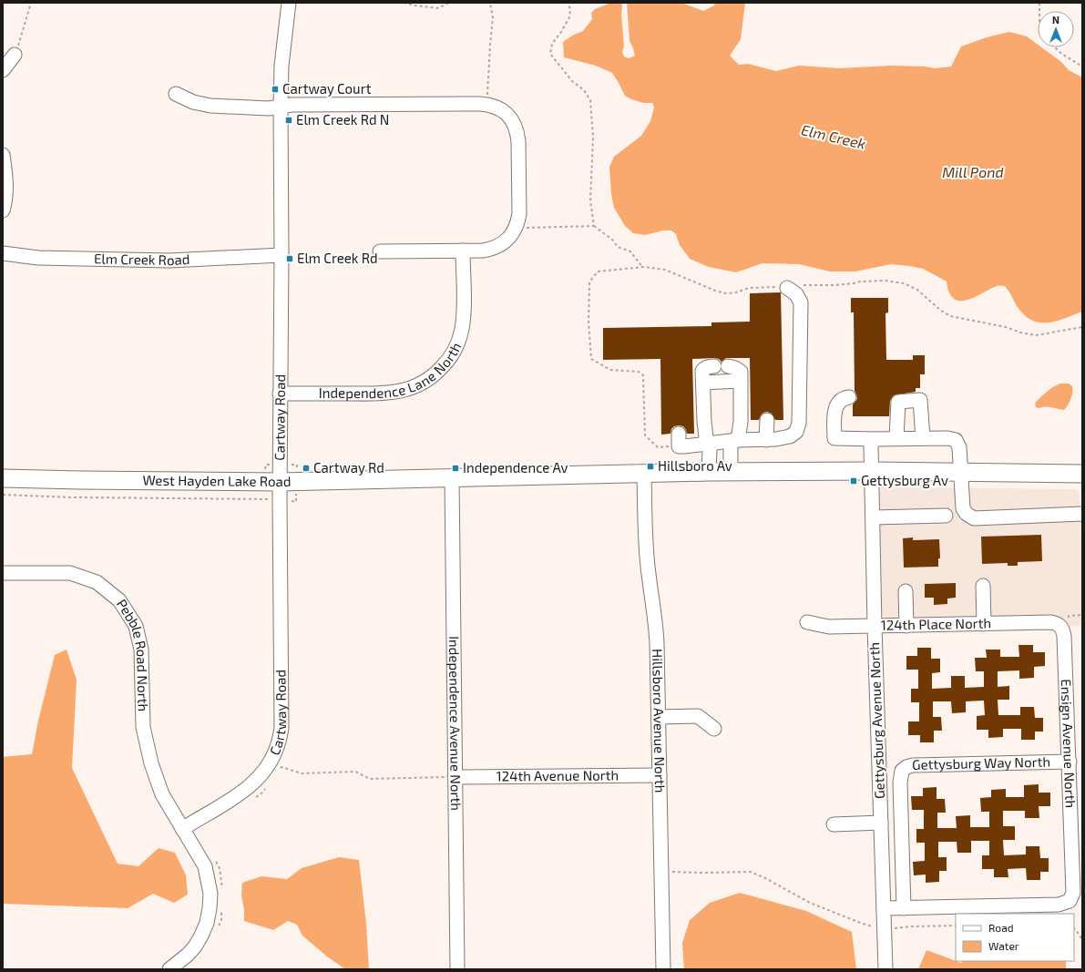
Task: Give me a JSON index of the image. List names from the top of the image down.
{
  "streets": {
    "main road": ["West Hayden Lake Road"],
    "street": [
      "Elm Creek Road",
      "Independence Lane North",
      "Cartway Road",
      "124th Place North",
      "Pebble Road North",
      "Hillsboro Avenue North",
      "Gettysburg Avenue North",
      "Independence Avenue North",
      "Ensign Avenue North",
      "Gettysburg Way North",
      "124th Avenue North"
    ]
  },
  "crossings": [
    ["Elm Creek Road", "Cartway Road"],
    ["Independence Lane North", "Cartway Road"],
    ["Cartway Road", "West Hayden Lake Road"],
    ["Cartway Road", "Pebble Road North"],
    ["West Hayden Lake Road", "Hillsboro Avenue North"],
    ["West Hayden Lake Road", "Gettysburg Avenue North"],
    ["West Hayden Lake Road", "Independence Avenue North"],
    ["124th Place North", "Gettysburg Avenue North"],
    ["124th Place North", "Ensign Avenue North"],
    ["Hillsboro Avenue North", "124th Avenue North"],
    ["Independence Avenue North", "124th Avenue North"],
    ["Ensign Avenue North", "Gettysburg Way North"]
  ],
  "water": ["Elm Creek", "Mill Pond"],
  "places": {
    "transit": [
      "Cartway Court",
      "Elm Creek Rd N",
      "Elm Creek Rd",
      "Hillsboro Av",
      "Cartway Rd",
      "Independence Av",
      "Gettysburg Av"
    ]
  },
  "legend": ["Road", "Water"],
  "north": "top"
}
